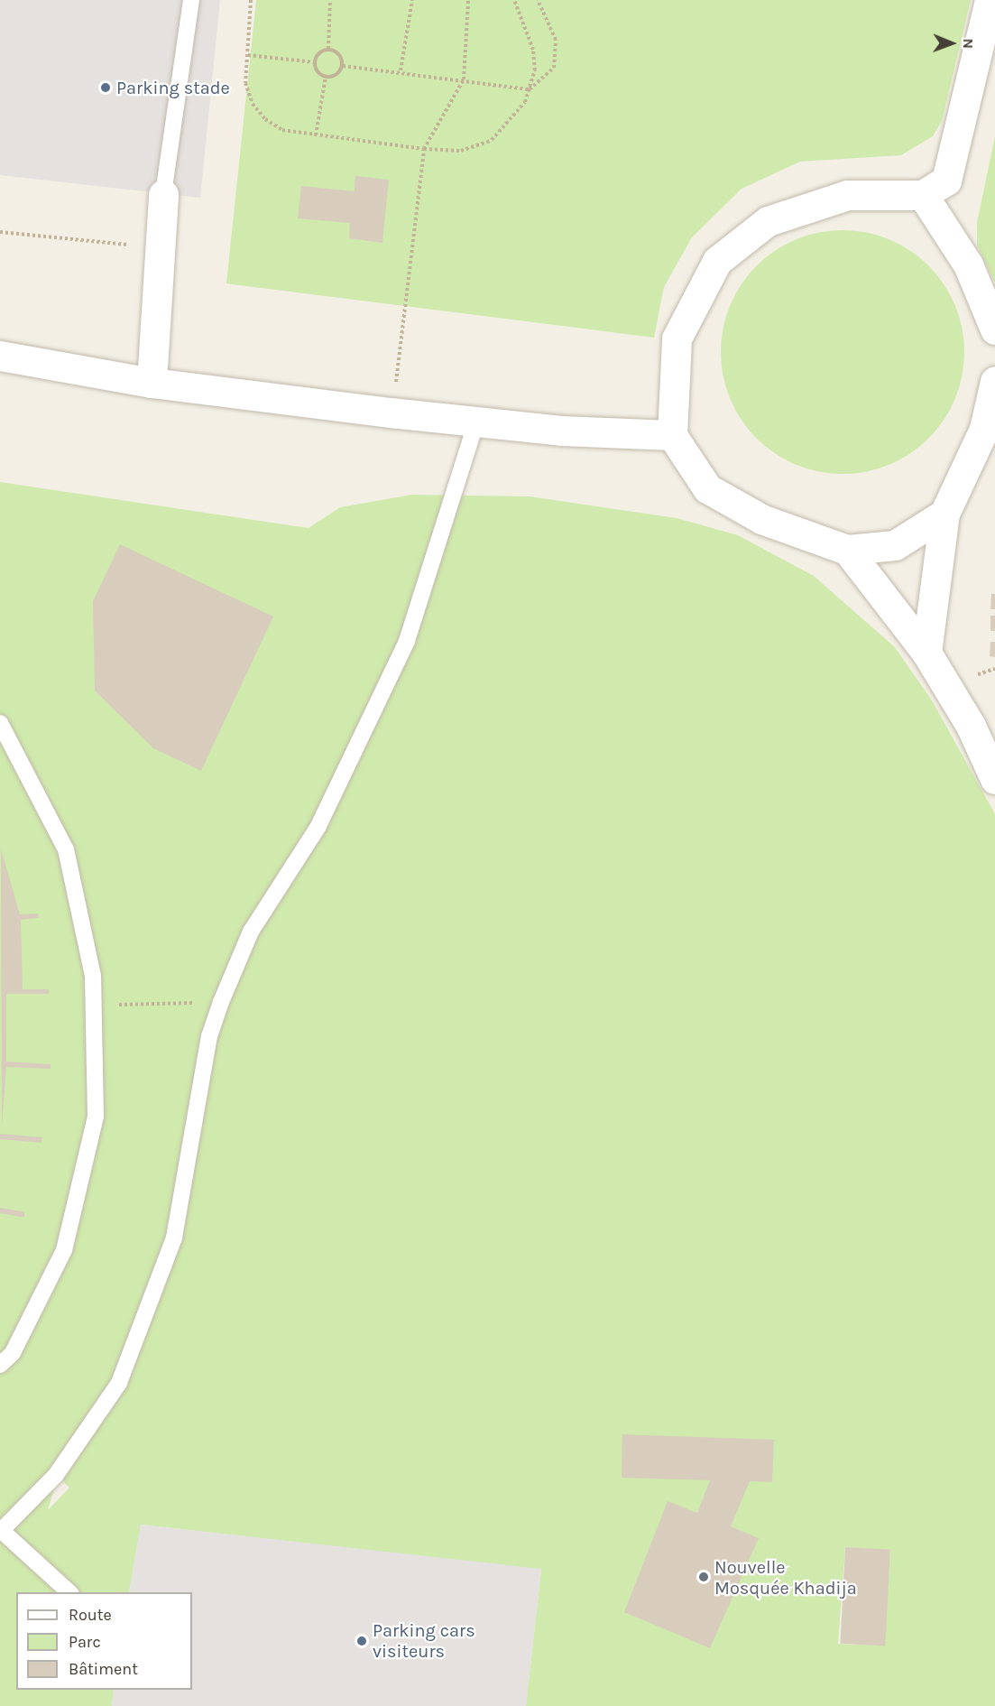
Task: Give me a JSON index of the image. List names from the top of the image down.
{
  "places": ["Parking stade", "Nouvelle Mosquée Khadija", "Parking cars visiteurs"],
  "legend": ["Route", "Parc", "Bâtiment"],
  "north": "right"
}
